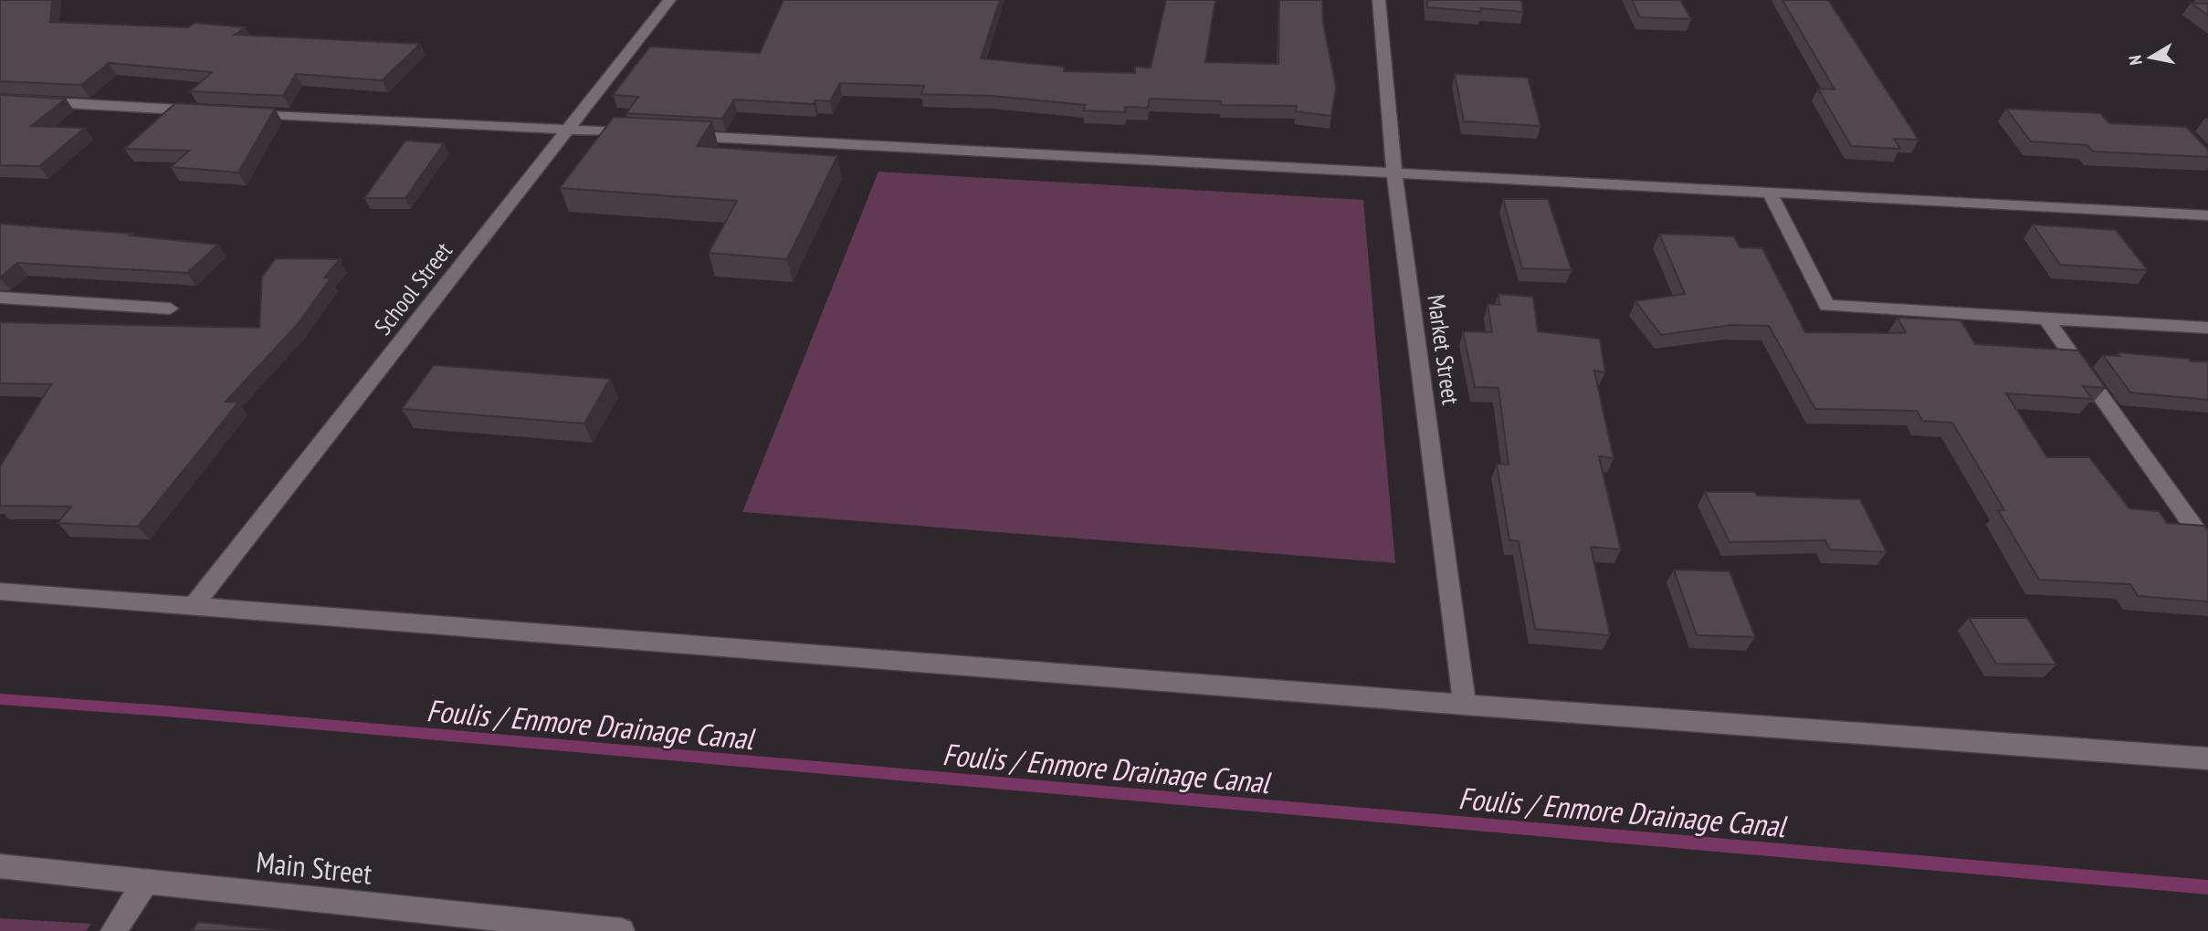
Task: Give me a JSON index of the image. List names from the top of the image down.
{
  "streets": {
    "street": ["School Street", "Market Street", "Main Street"]
  },
  "water": ["Foulis / Enmore Drainage Canal"],
  "north": "left"
}
